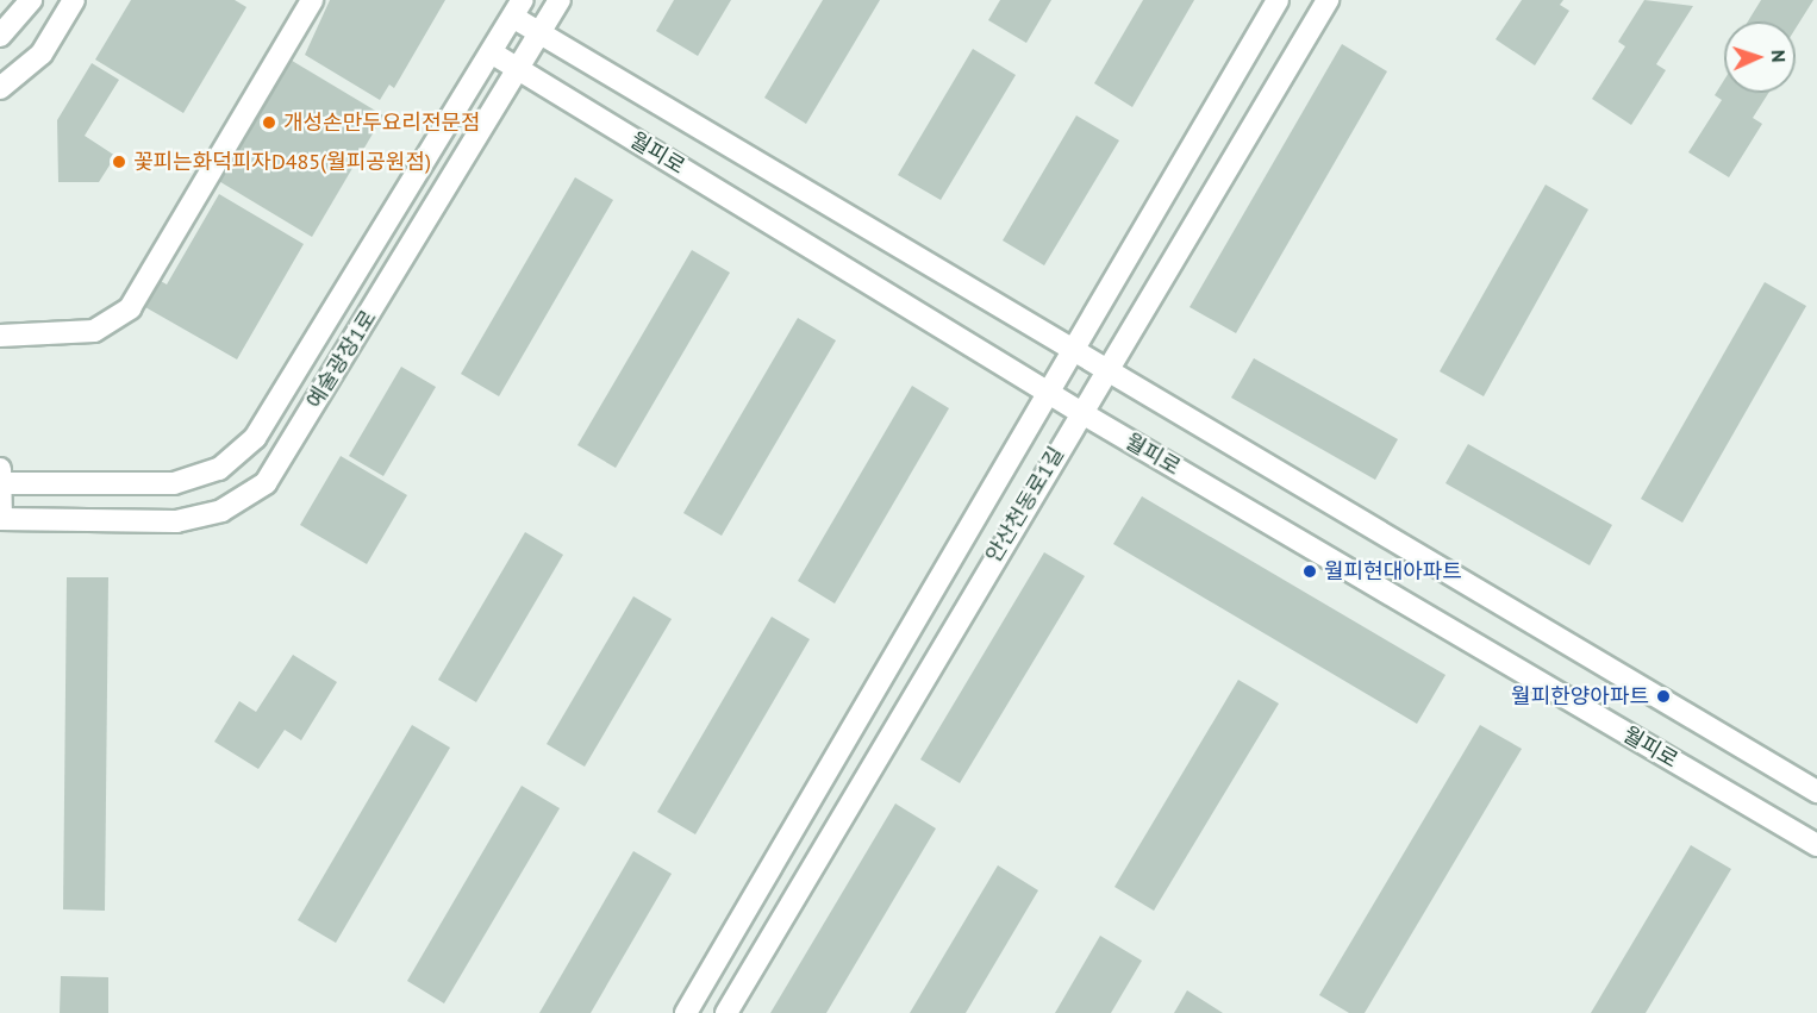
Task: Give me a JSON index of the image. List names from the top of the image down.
{
  "streets": {
    "street": ["월피로", "예술광장1로", "안산천동로1길"]
  },
  "crossings": [
    ["월피로", "예술광장1로"],
    ["월피로", "안산천동로1길"]
  ],
  "places": [
    "개성손만두요리전문점",
    "꽃피는화덕피자D485(월피공원점)",
    "월피현대아파트",
    "월피한양아파트"
  ],
  "north": "right"
}
